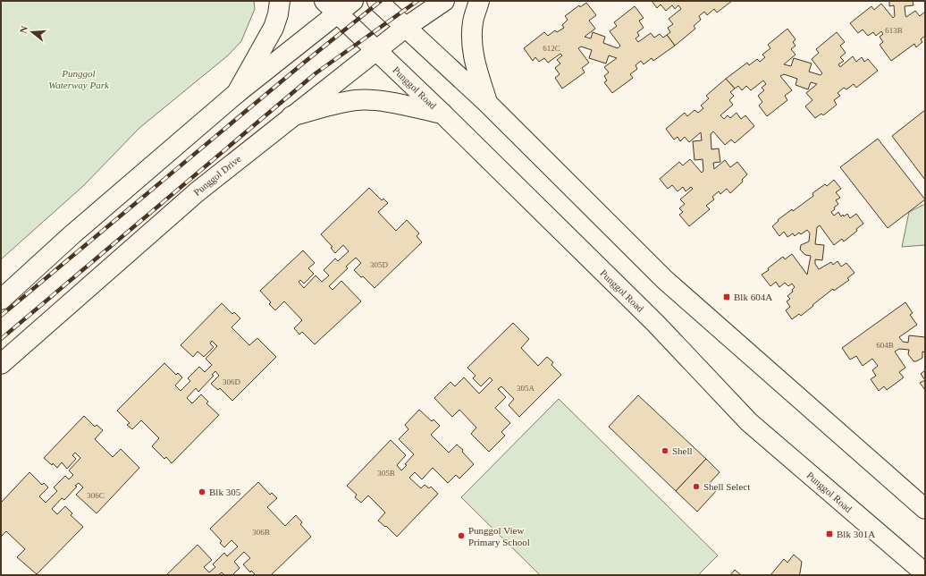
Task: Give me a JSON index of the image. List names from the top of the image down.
{
  "streets": {
    "main road": ["Punggol Road", "Punggol Drive"]
  },
  "crossings": [
    ["Punggol Road", "Punggol Drive"]
  ],
  "parks": ["Punggol Waterway Park"],
  "places": {
    "transit": ["Blk 604A", "Blk 301A"],
    "other": [
      "Shell",
      "Shell Select",
      "Blk 305",
      "Punggol View Primary School"
    ]
  },
  "house_numbers": [
    "613B",
    "612C",
    "305D",
    "604B",
    "306D",
    "305A",
    "305B",
    "306C",
    "306B"
  ],
  "north": "left"
}
